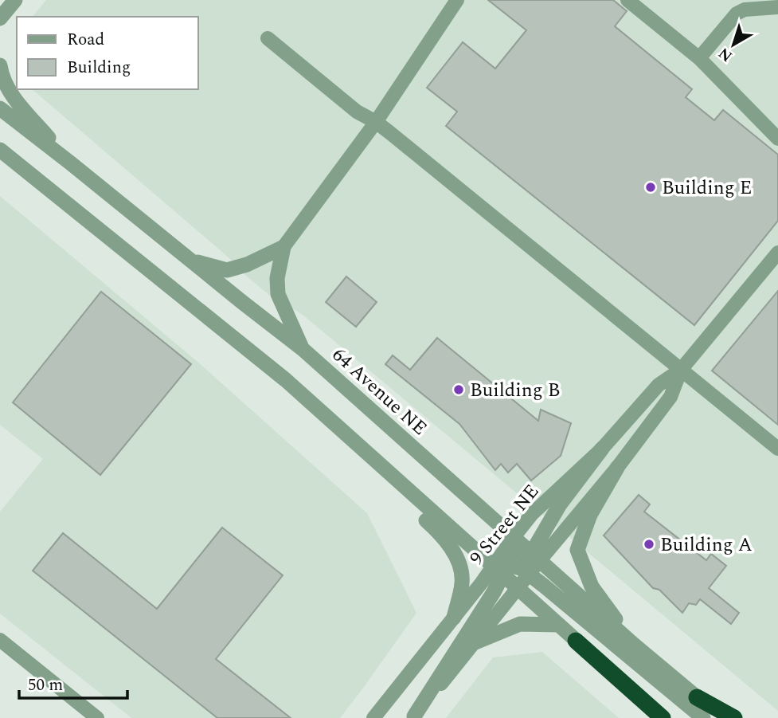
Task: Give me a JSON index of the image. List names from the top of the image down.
{
  "streets": {
    "street": ["64 Avenue NE", "9 Street NE"]
  },
  "crossings": [
    ["64 Avenue NE", "9 Street NE"]
  ],
  "places": ["Building E", "Building B", "Building A"],
  "legend": ["Road", "Building"],
  "scale_bar": "50 m",
  "north": "bottom left"
}
